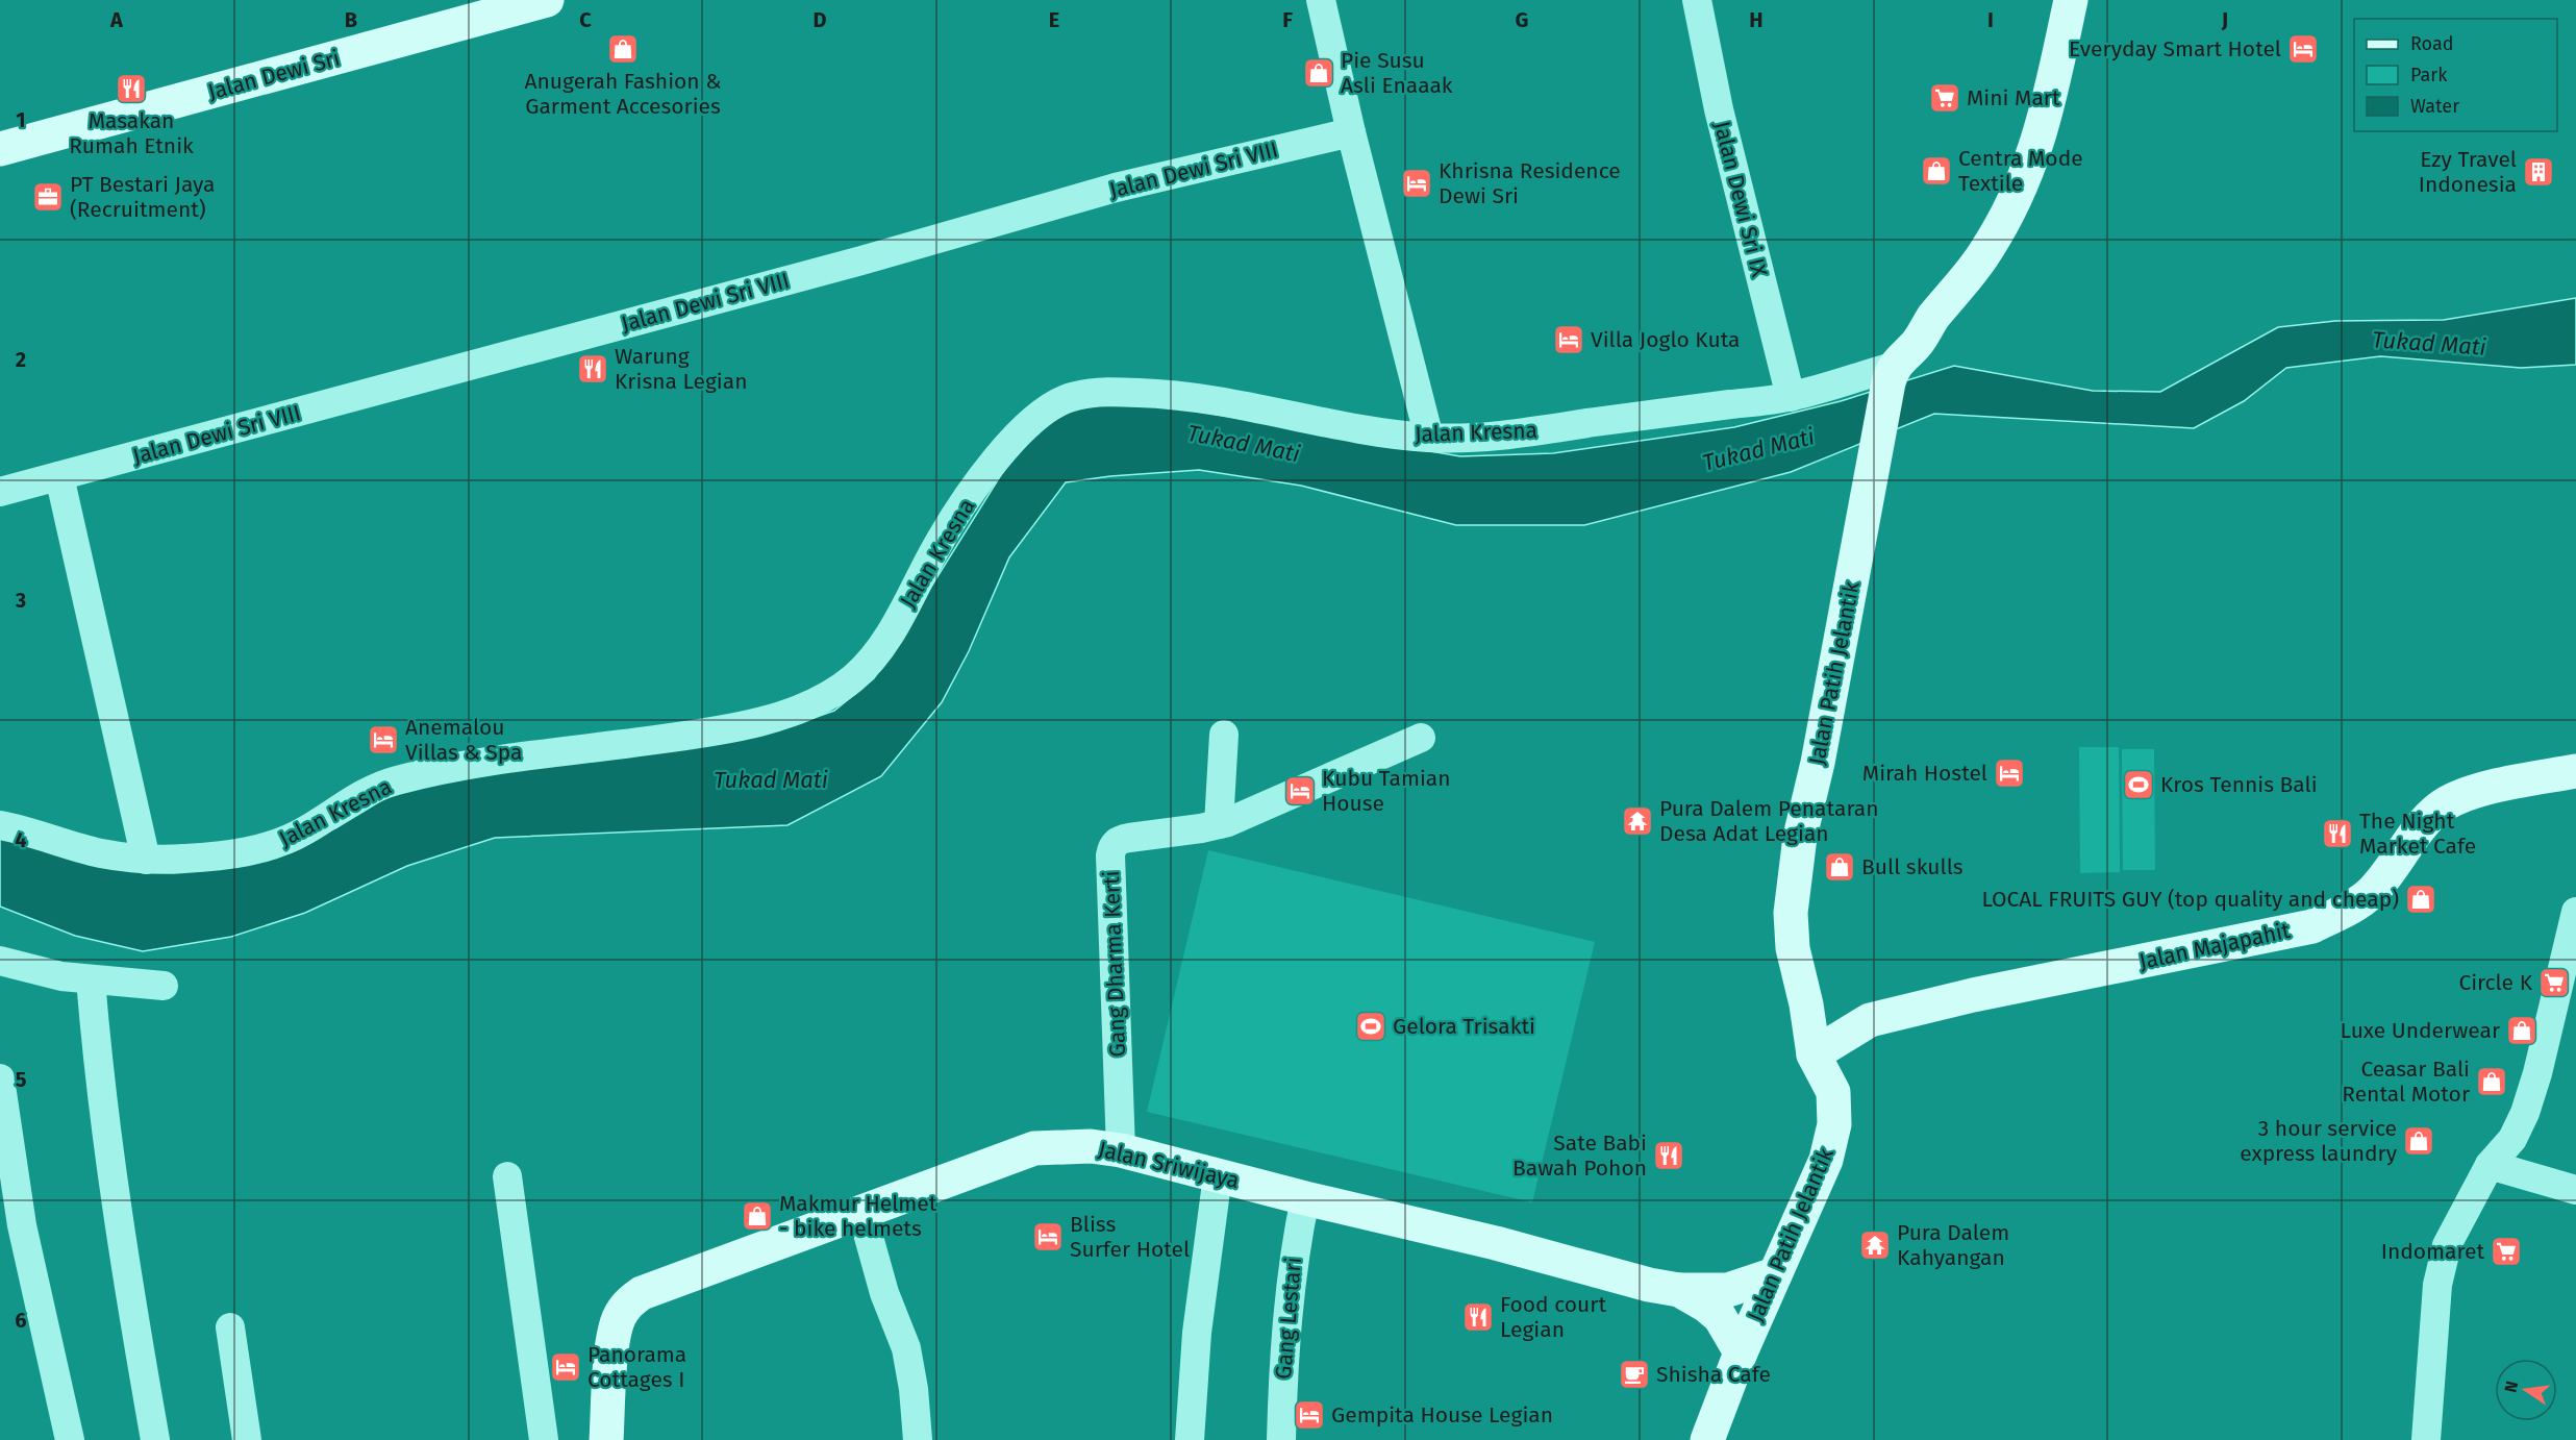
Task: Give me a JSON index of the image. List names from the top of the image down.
{
  "streets": {
    "street": [
      "Jalan Dewi Sri",
      "Jalan Dewi Sri VIII",
      "Jalan Dewi Sri IX",
      "Jalan Kresna",
      "Jalan Patih Jelantik",
      "Jalan Majapahit",
      "Gang Dharma Kerti",
      "Jalan Sriwijaya",
      "Gang Lestari"
    ]
  },
  "crossings": [
    ["Jalan Dewi Sri IX", "Jalan Kresna"],
    ["Jalan Kresna", "Jalan Patih Jelantik"],
    ["Jalan Patih Jelantik", "Jalan Majapahit"],
    ["Jalan Patih Jelantik", "Jalan Sriwijaya"],
    ["Gang Dharma Kerti", "Jalan Sriwijaya"],
    ["Jalan Sriwijaya", "Gang Lestari"]
  ],
  "water": ["Tukad Mati"],
  "places": {
    "shop": [
      "Anugerah Fashion & Garment Accesories",
      "Pie Susu Asli Enaaak",
      "Centra Mode Textile",
      "Bull skulls",
      "LOCAL FRUITS GUY (top quality and cheap)",
      "Luxe Underwear",
      "Ceasar Bali Rental Motor",
      "3 hour service express laundry",
      "Makmur Helmet - bike helmets"
    ],
    "hotel": [
      "Everyday Smart Hotel",
      "Khrisna Residence Dewi Sri",
      "Villa Joglo Kuta",
      "Anemalou Villas & Spa",
      "Mirah Hostel",
      "Kubu Tamian House",
      "Bliss Surfer Hotel",
      "Panorama Cottages I",
      "Gempita House Legian"
    ],
    "restaurant": [
      "Masakan Rumah Etnik",
      "Warung Krisna Legian",
      "The Night Market Cafe",
      "Sate Babi Bawah Pohon",
      "Food court Legian"
    ],
    "supermarket": ["Mini Mart", "Circle K", "Indomaret"],
    "building": ["Ezy Travel Indonesia"],
    "office": ["PT Bestari Jaya (Recruitment)"],
    "sports": ["Kros Tennis Bali", "Gelora Trisakti"],
    "temple": ["Pura Dalem Penataran Desa Adat Legian", "Pura Dalem Kahyangan"],
    "cafe": ["Shisha Cafe"]
  },
  "legend": ["Road", "Park", "Water"],
  "north": "left",
  "grid": {
    "columns": [
      "A",
      "B",
      "C",
      "D",
      "E",
      "F",
      "G",
      "H",
      "I",
      "J"
    ],
    "rows": [
      "1",
      "2",
      "3",
      "4",
      "5",
      "6"
    ]
  }
}
